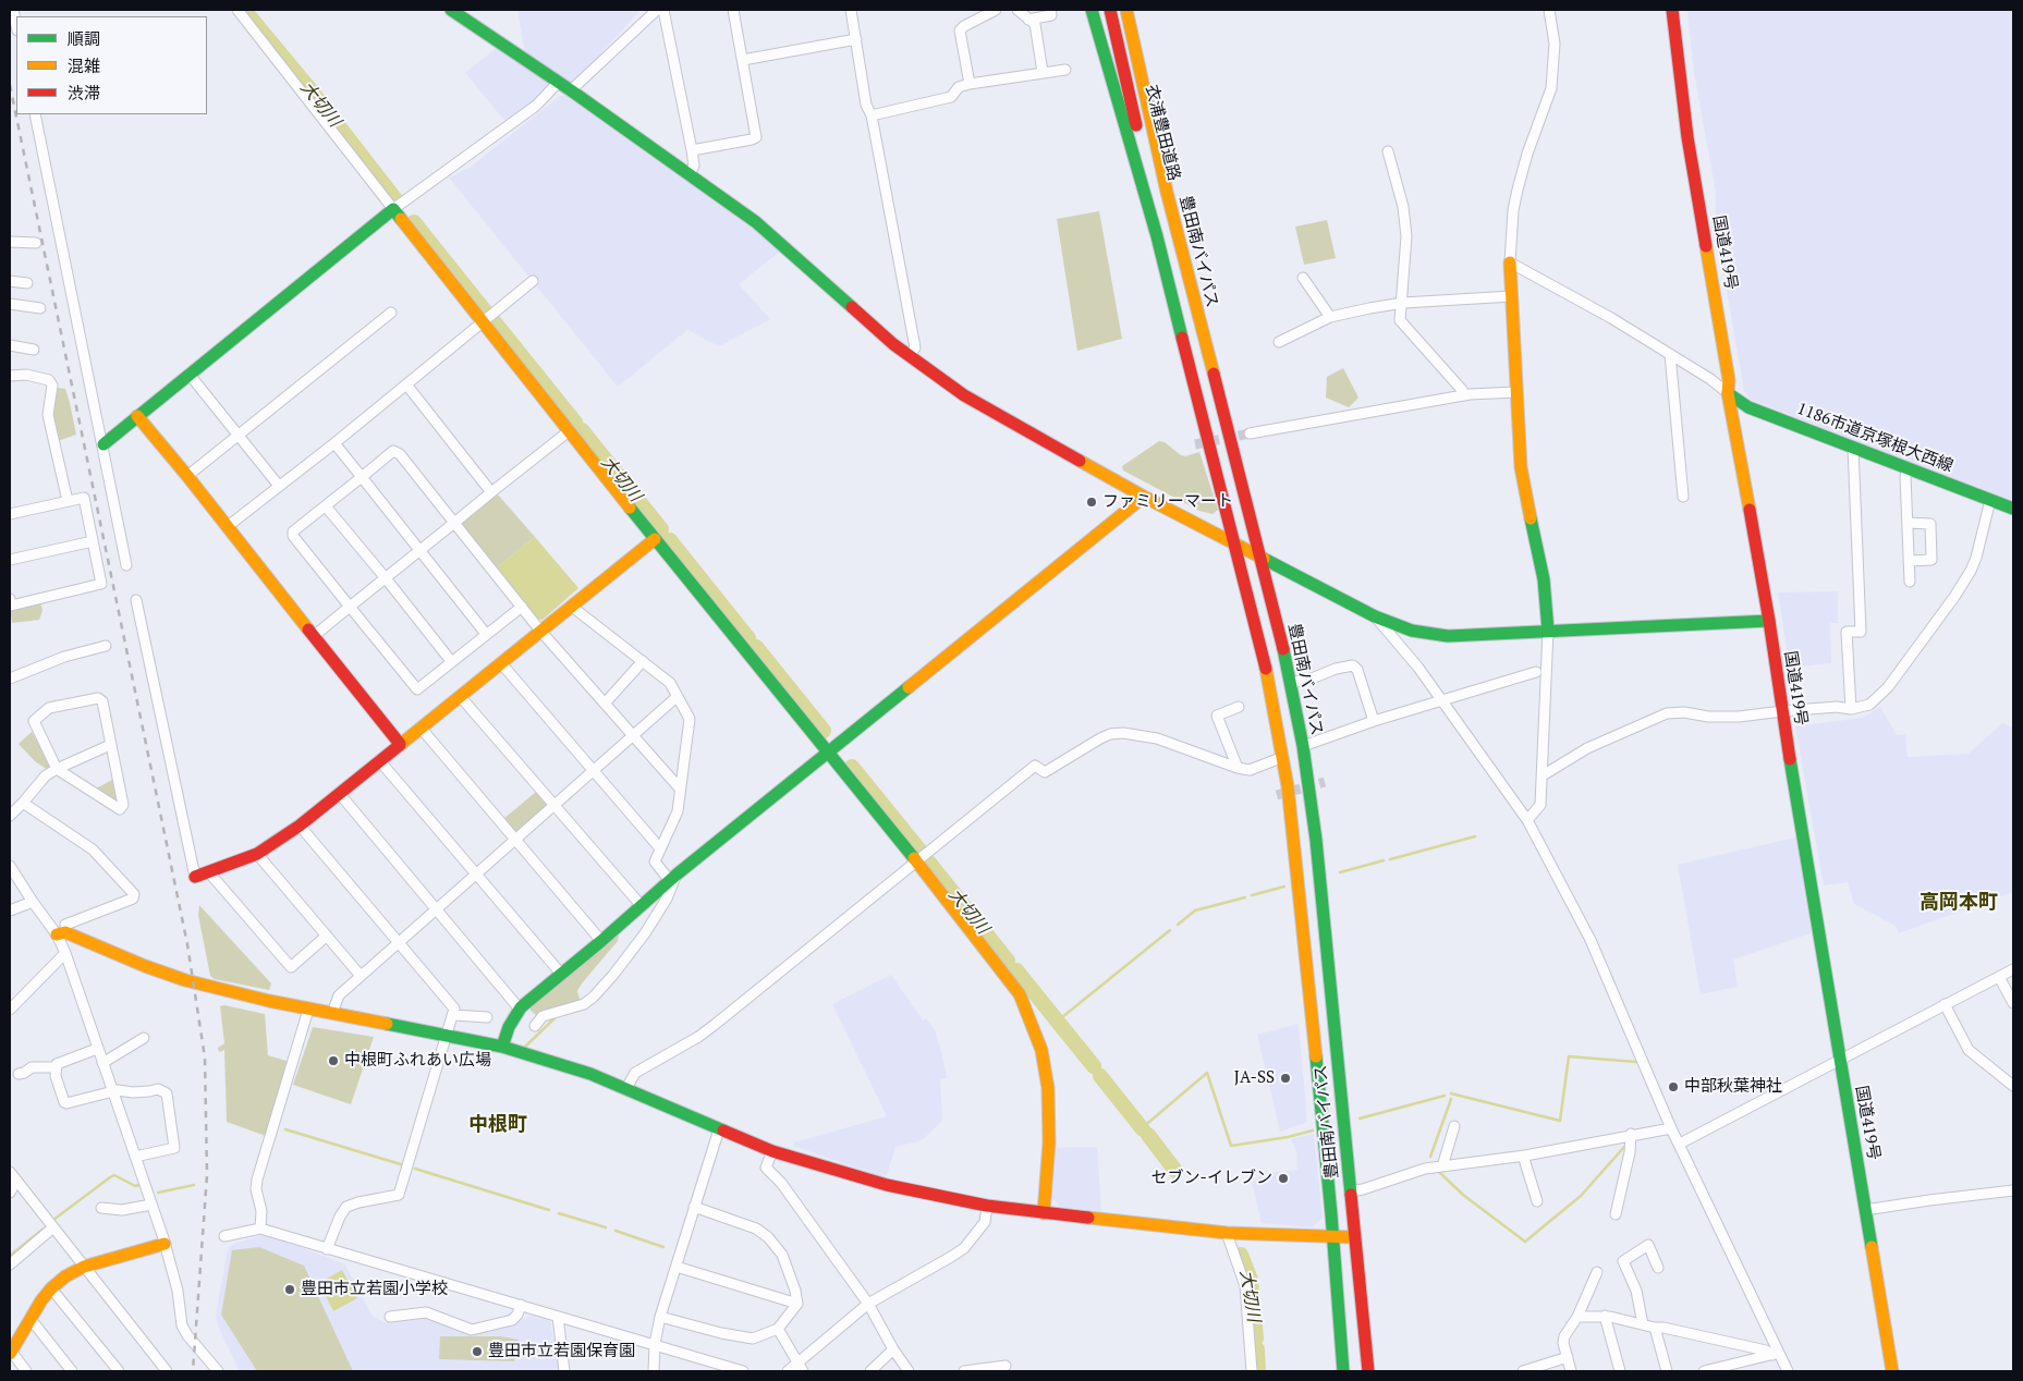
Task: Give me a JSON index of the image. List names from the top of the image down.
{
  "streets": {
    "main road": [
      "衣浦豊田道路",
      "豊田南バイパス",
      "国道419号",
      "1186市道京塚根大西線"
    ]
  },
  "crossings": [
    ["衣浦豊田道路", "豊田南バイパス"],
    ["国道419号", "1186市道京塚根大西線"]
  ],
  "districts": ["高岡本町", "中根町"],
  "water": ["大切川"],
  "places": [
    "ファミリーマート",
    "中根町ふれあい広場",
    "JA-SS",
    "中部秋葉神社",
    "セブン-イレブン",
    "豊田市立若園小学校",
    "豊田市立若園保育園"
  ],
  "legend": ["順調", "混雑", "渋滞"]
}
